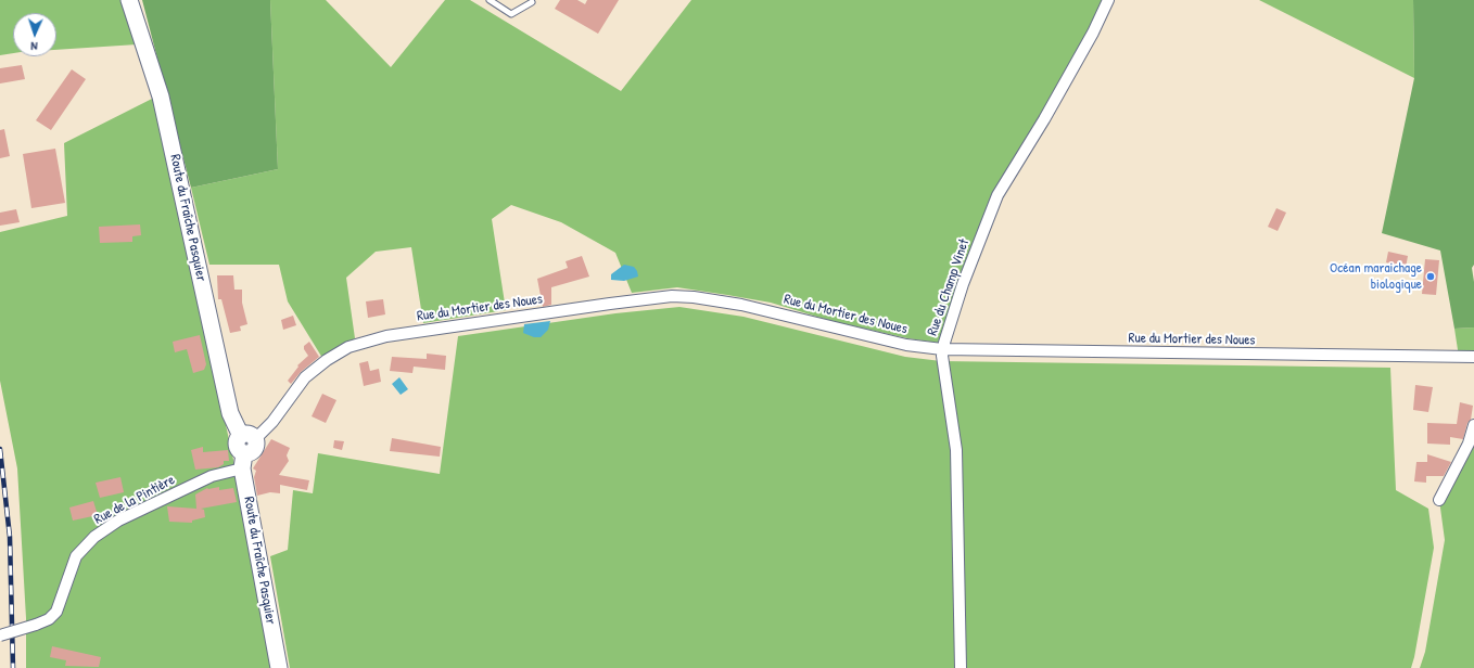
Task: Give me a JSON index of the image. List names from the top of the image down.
{
  "streets": {
    "main road": ["Route du Fraîche Pasquier"],
    "street": ["Rue du Champ Vinet", "Rue du Mortier des Noues", "Rue de la Pintière"]
  },
  "crossings": [
    ["Route du Fraîche Pasquier", "Rue du Mortier des Noues"],
    ["Route du Fraîche Pasquier", "Rue de la Pintière"],
    ["Rue du Champ Vinet", "Rue du Mortier des Noues"]
  ],
  "places": ["Océan maraichage biologique"],
  "north": "bottom"
}
